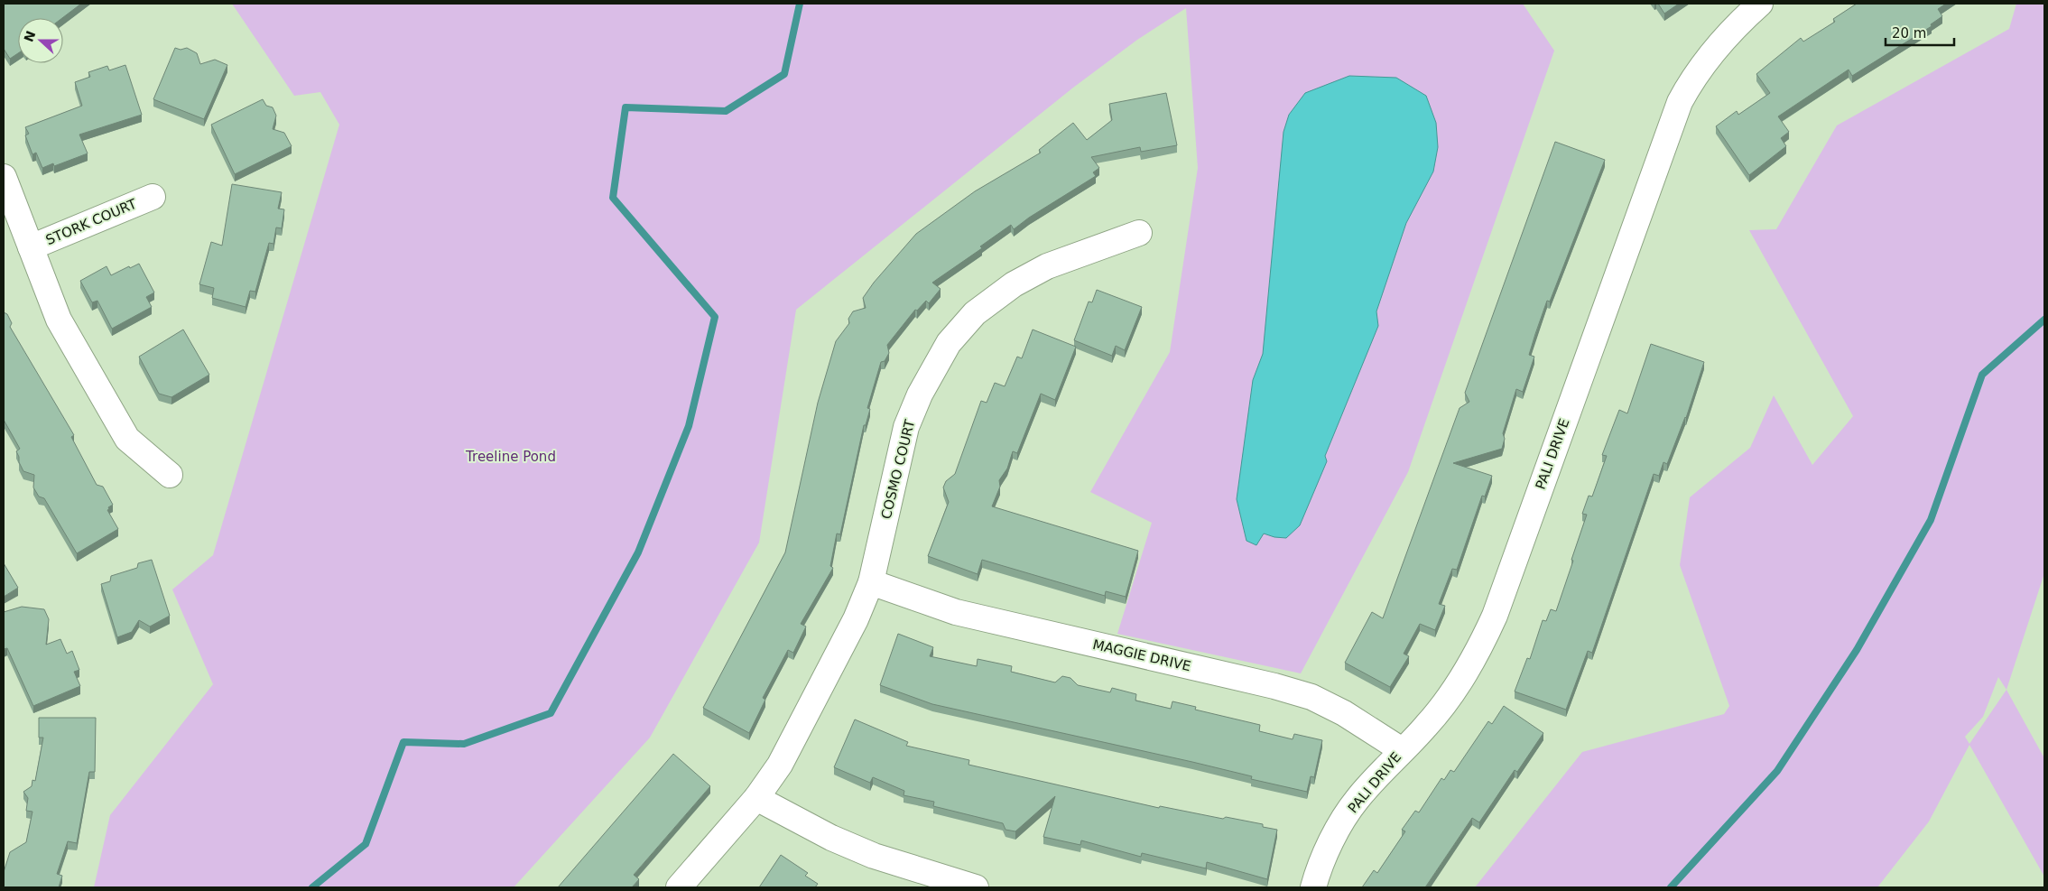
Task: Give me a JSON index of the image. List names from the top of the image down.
{
  "streets": {
    "street": [
      "STORK COURT",
      "PALI DRIVE",
      "COSMO COURT",
      "MAGGIE DRIVE"
    ]
  },
  "crossings": [
    ["PALI DRIVE", "MAGGIE DRIVE"],
    ["COSMO COURT", "MAGGIE DRIVE"]
  ],
  "parks": ["Treeline Pond"],
  "scale_bar": "20 m",
  "north": "left"
}
